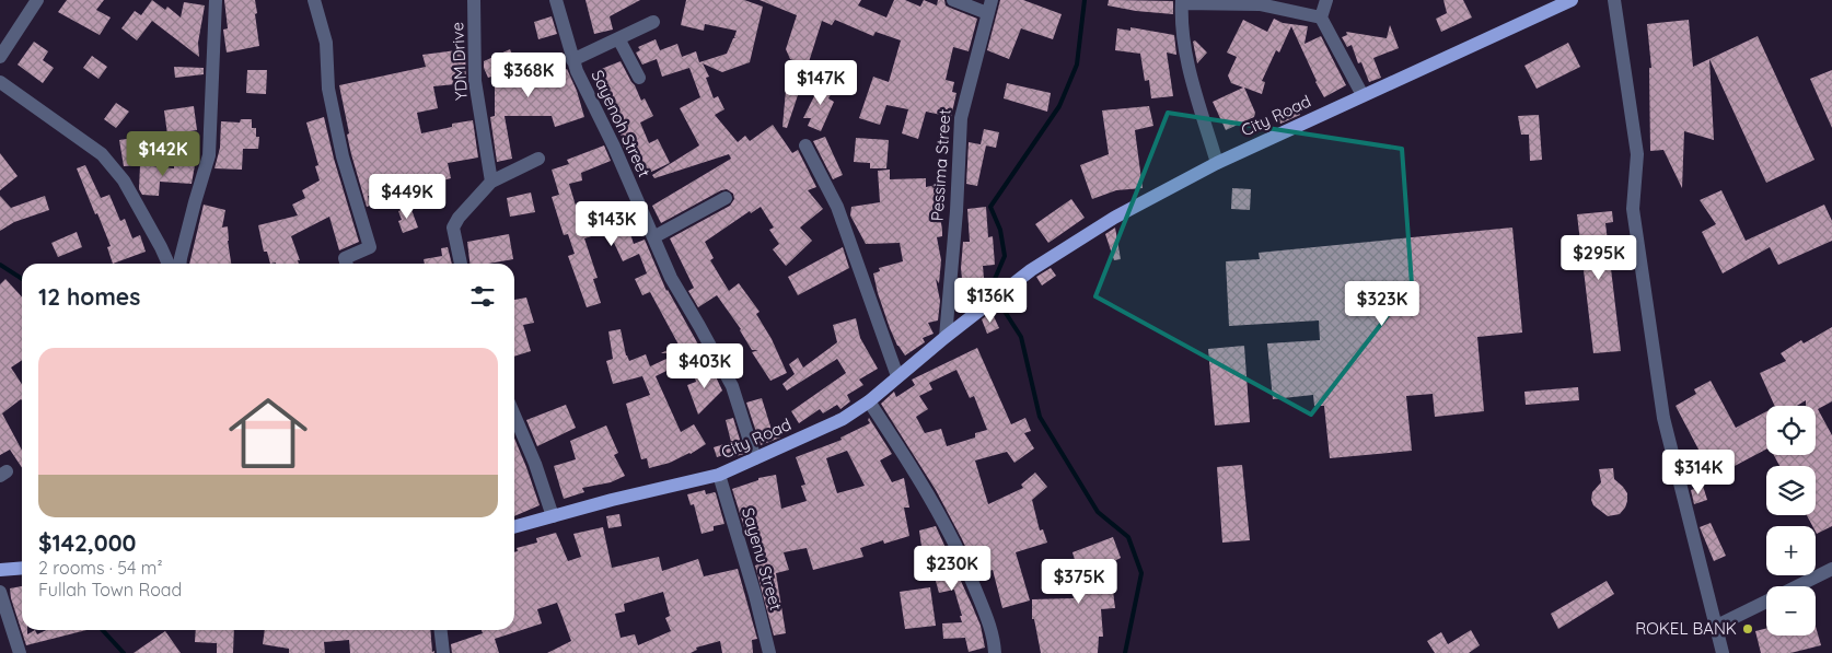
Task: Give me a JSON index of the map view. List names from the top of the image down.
{
  "streets": {
    "main road": ["City Road"],
    "street": [
      "YDM Drive",
      "Sayenoh Street",
      "Pessima Street",
      "Sayenu Street"
    ]
  },
  "crossings": [
    ["City Road", "Sayenoh Street"],
    ["City Road", "Pessima Street"],
    ["City Road", "Sayenu Street"]
  ],
  "places": ["ROKEL BANK"],
  "page": {
    "price": [
      "$368K",
      "$147K",
      "$142K",
      "$449K",
      "$143K",
      "$295K",
      "$136K",
      "$323K",
      "$403K",
      "$314K",
      "$230K",
      "$375K"
    ],
    "heading": "12 homes",
    "list": [
      {
        "name": "$142,000",
        "note": "2 rooms · 54 m² · Fullah Town Road"
      }
    ],
    "map_buttons": ["+", "−"]
  }
}
